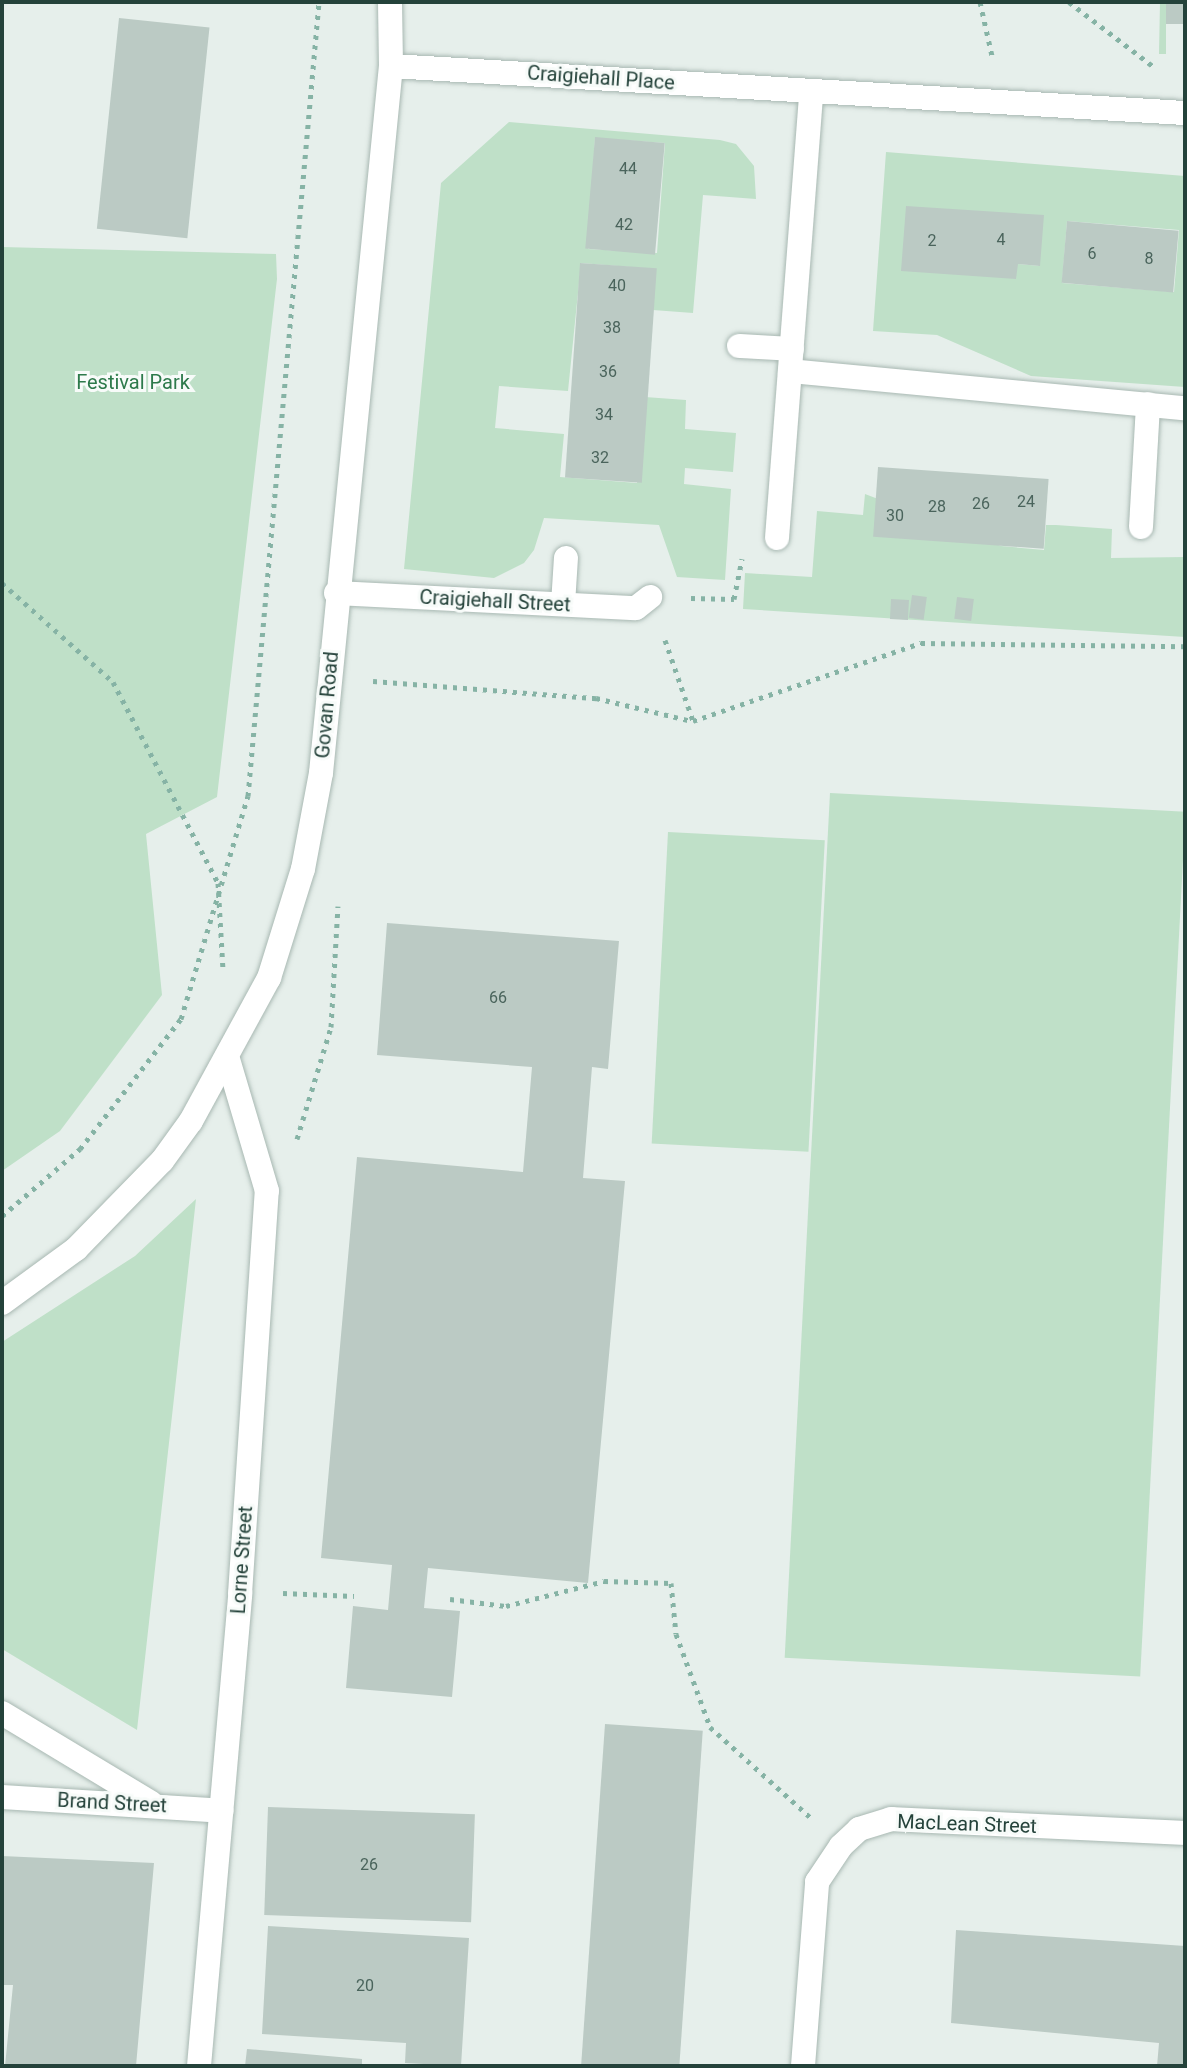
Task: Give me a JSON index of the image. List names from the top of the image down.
{
  "streets": {
    "street": [
      "Craigiehall Place",
      "Craigiehall Street",
      "Govan Road",
      "Lorne Street",
      "Brand Street",
      "MacLean Street"
    ]
  },
  "crossings": [
    ["Craigiehall Place", "Govan Road"],
    ["Craigiehall Street", "Govan Road"],
    ["Govan Road", "Lorne Street"],
    ["Lorne Street", "Brand Street"]
  ],
  "parks": ["Festival Park"],
  "house_numbers": [
    "44",
    "42",
    "4",
    "2",
    "6",
    "8",
    "40",
    "38",
    "36",
    "34",
    "32",
    "24",
    "26",
    "28",
    "30",
    "66",
    "26",
    "20"
  ]
}
